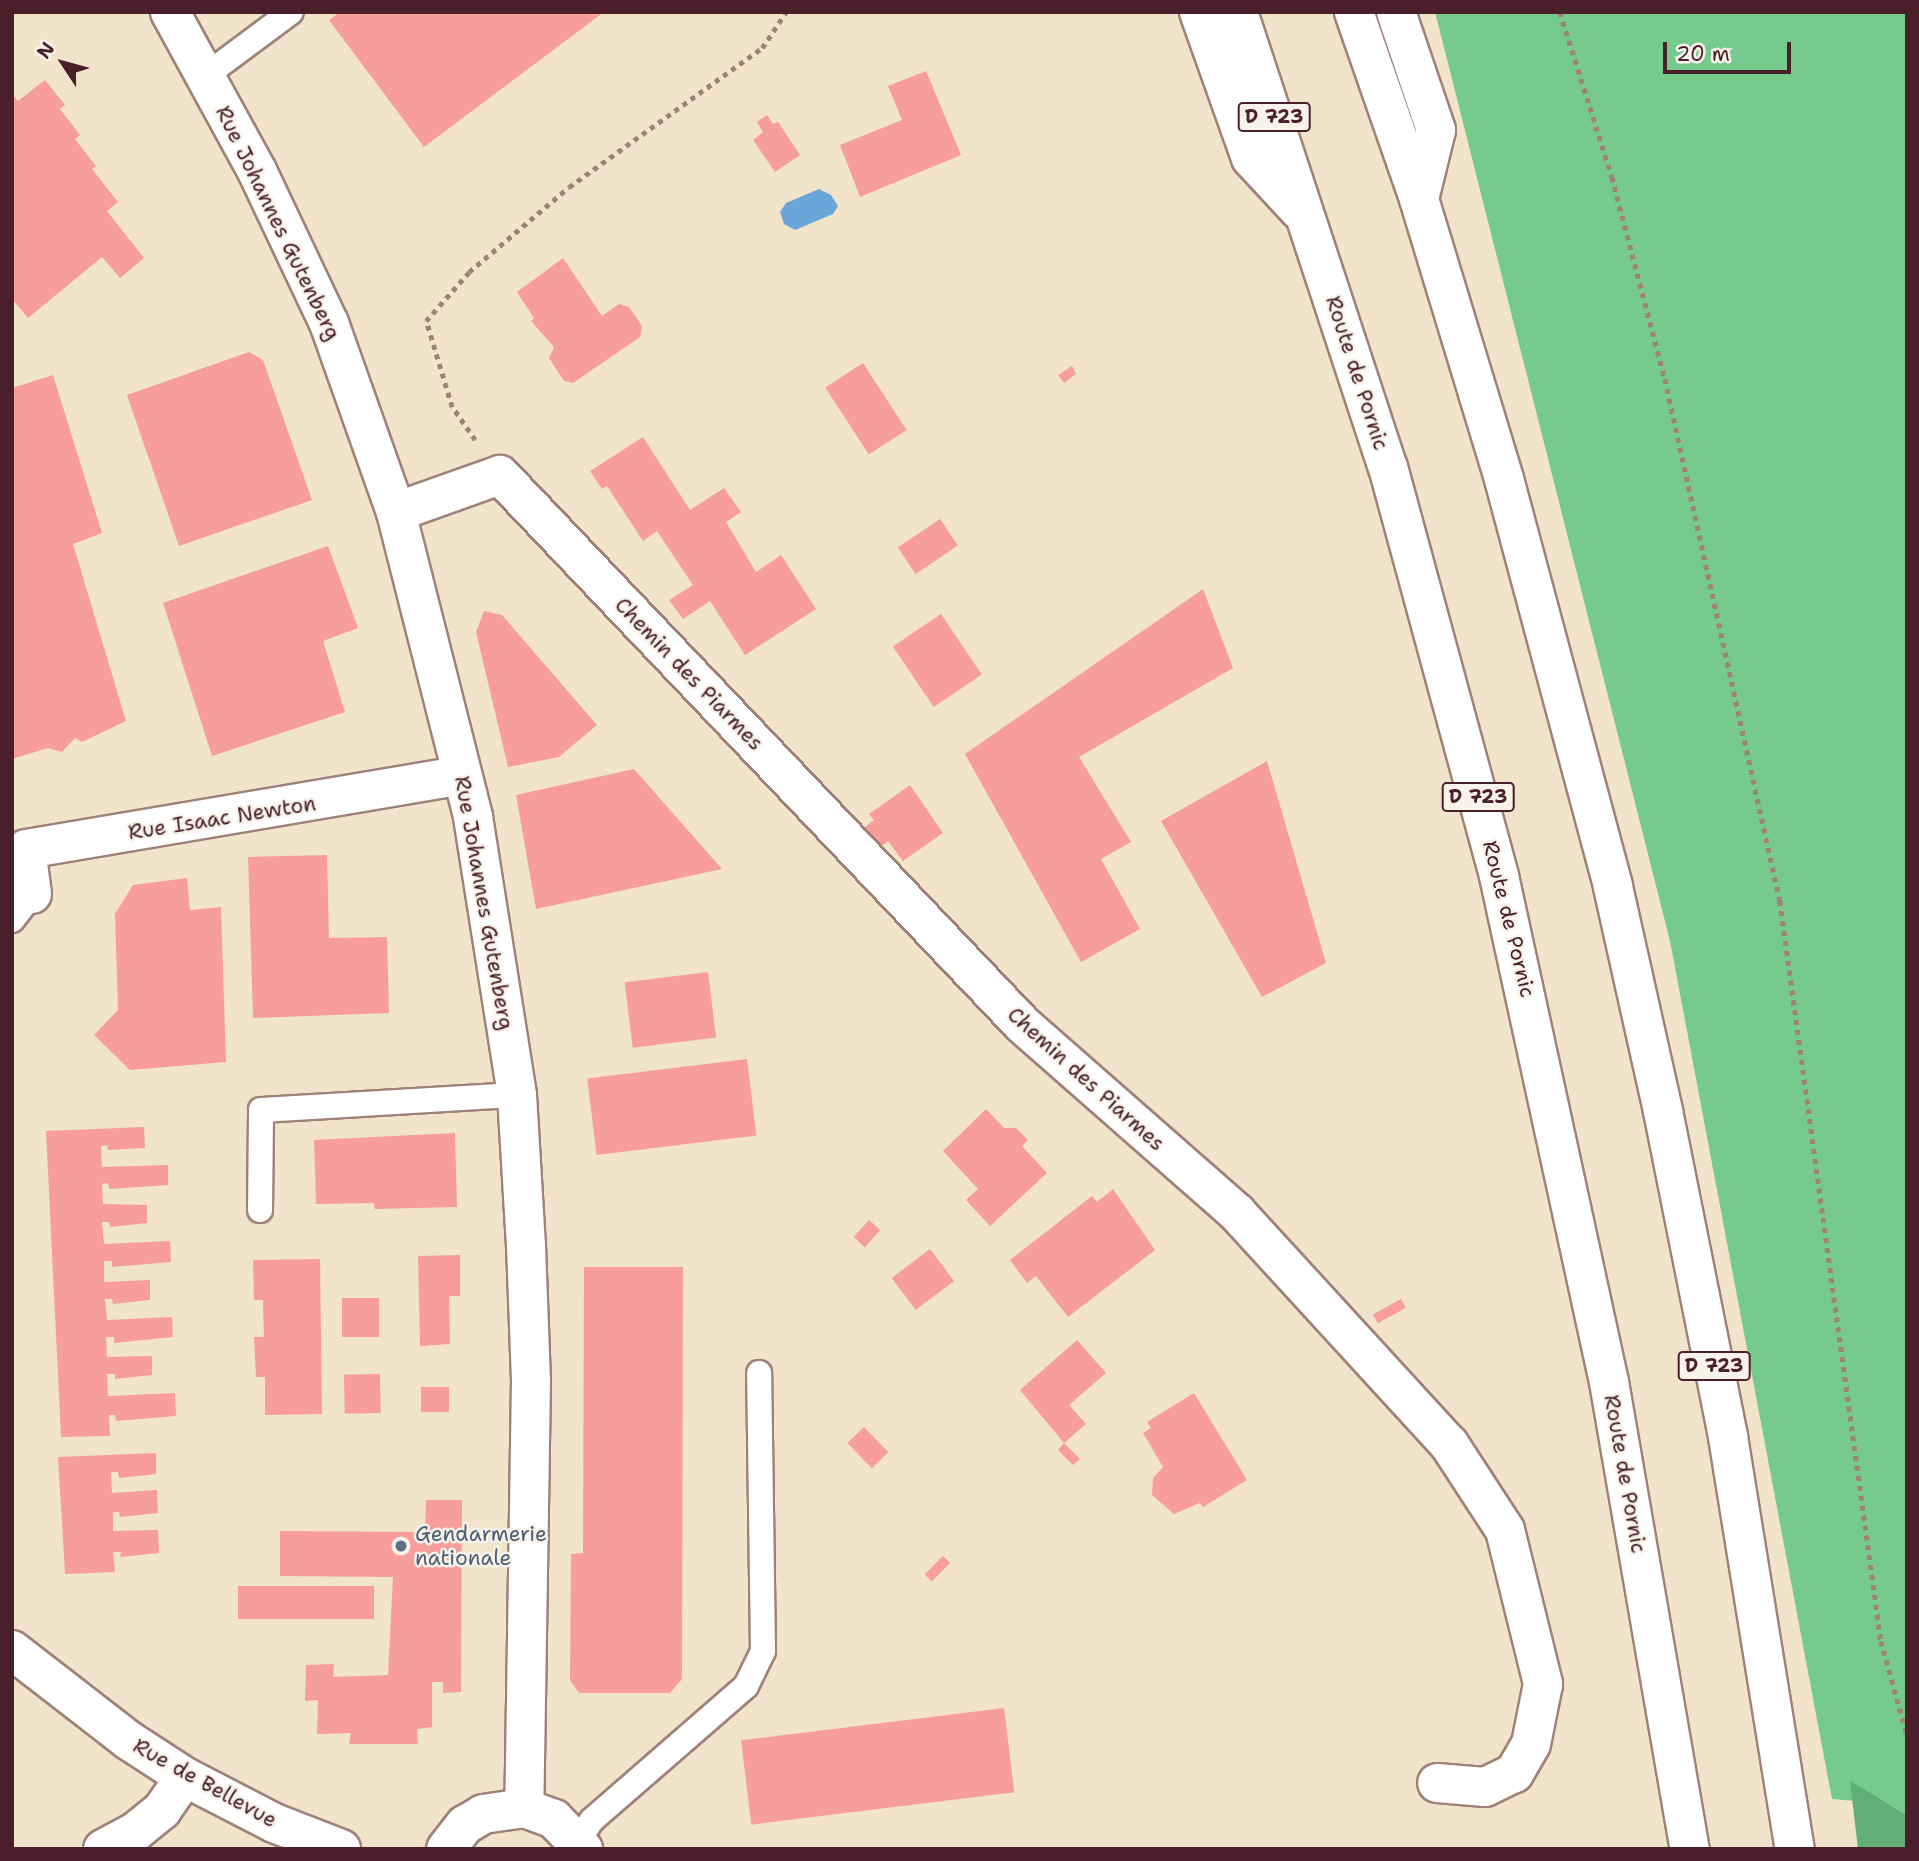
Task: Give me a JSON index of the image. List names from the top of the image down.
{
  "streets": {
    "main road": [
      "D 723",
      "Rue Johannes Gutenberg",
      "Route de Pornic",
      "Chemin des Piarmes",
      "Rue Isaac Newton",
      "Rue de Bellevue"
    ]
  },
  "crossings": [
    ["Rue Johannes Gutenberg", "Rue Isaac Newton"]
  ],
  "places": ["Gendarmerie nationale"],
  "scale_bar": "20 m",
  "north": "top left"
}
